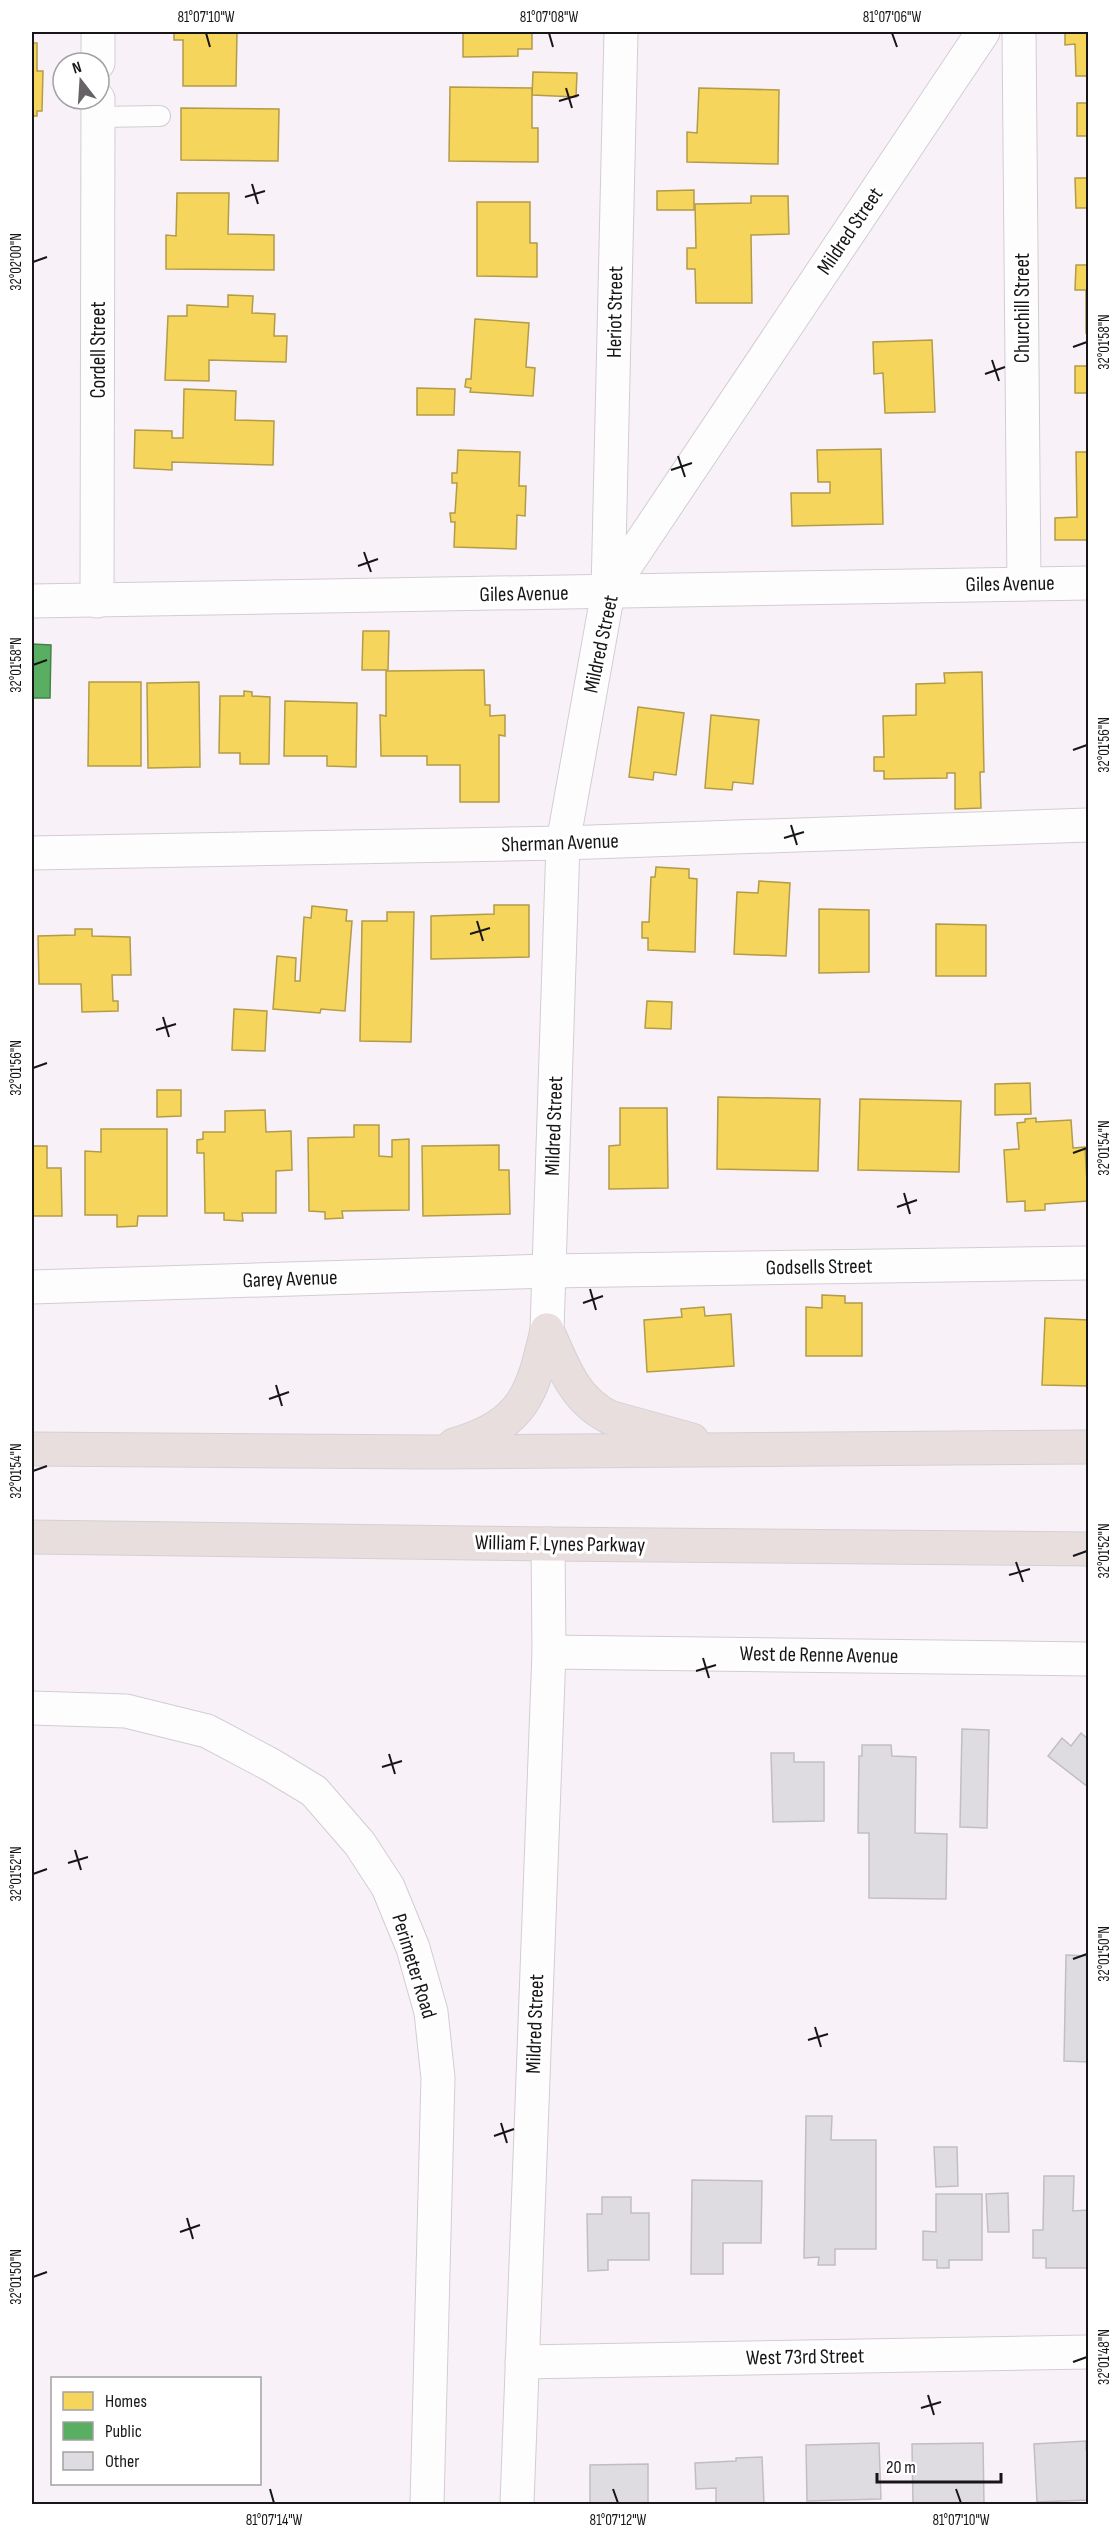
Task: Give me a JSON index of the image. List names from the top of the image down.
{
  "streets": {
    "highway": ["William F. Lynes Parkway"],
    "street": [
      "Mildred Street",
      "Churchill Street",
      "Heriot Street",
      "Cordell Street",
      "Giles Avenue",
      "Sherman Avenue",
      "Godsells Street",
      "Garey Avenue",
      "West de Renne Avenue",
      "Perimeter Road",
      "West 73rd Street"
    ]
  },
  "crossings": [
    ["Mildred Street", "Heriot Street"],
    ["Mildred Street", "Giles Avenue"],
    ["Mildred Street", "Sherman Avenue"],
    ["Mildred Street", "Godsells Street"],
    ["Mildred Street", "Garey Avenue"],
    ["Mildred Street", "William F. Lynes Parkway"],
    ["Mildred Street", "West de Renne Avenue"],
    ["Mildred Street", "West 73rd Street"],
    ["Churchill Street", "Giles Avenue"],
    ["Heriot Street", "Giles Avenue"],
    ["Cordell Street", "Giles Avenue"],
    ["Godsells Street", "Garey Avenue"]
  ],
  "legend": ["Homes", "Public", "Other"],
  "scale_bar": "20 m",
  "north": "top",
  "coordinates": [
    "81°07'10\"W",
    "81°07'08\"W",
    "81°07'06\"W",
    "32°02'00\"N",
    "32°01'58\"N",
    "32°01'56\"N",
    "32°01'54\"N",
    "32°01'52\"N",
    "32°01'50\"N",
    "32°01'48\"N",
    "81°07'14\"W",
    "81°07'12\"W"
  ]
}
